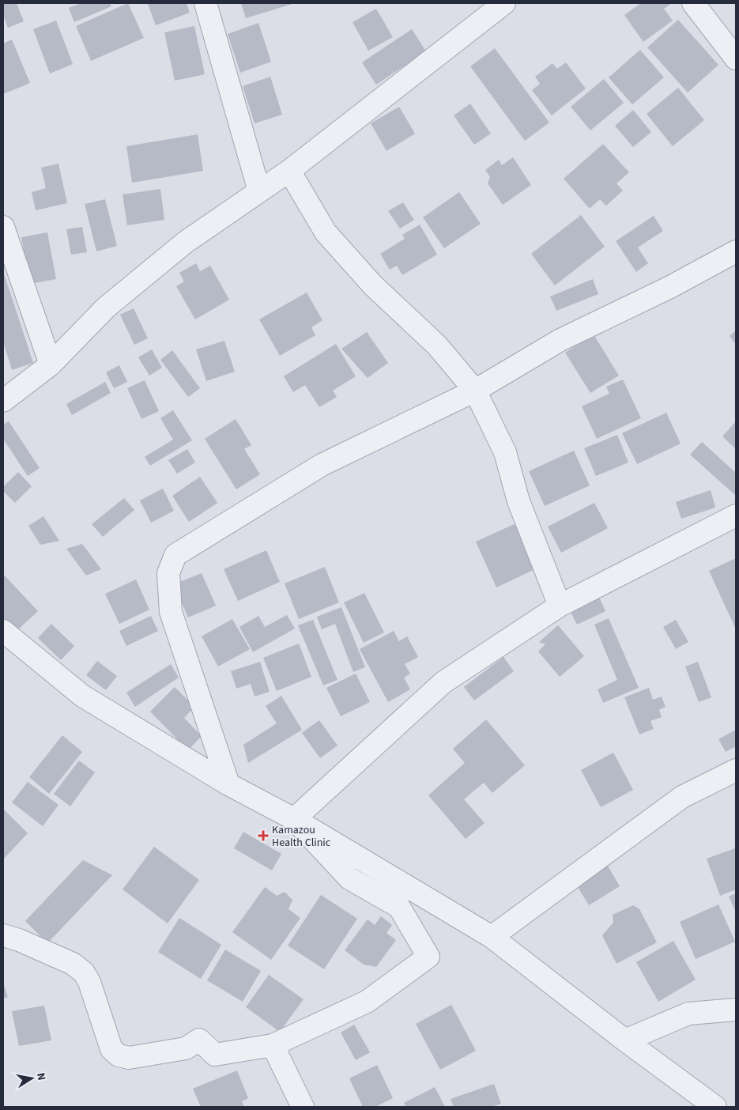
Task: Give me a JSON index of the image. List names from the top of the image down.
{
  "places": {
    "health": ["Kamazou Health Clinic"]
  },
  "north": "right"
}
